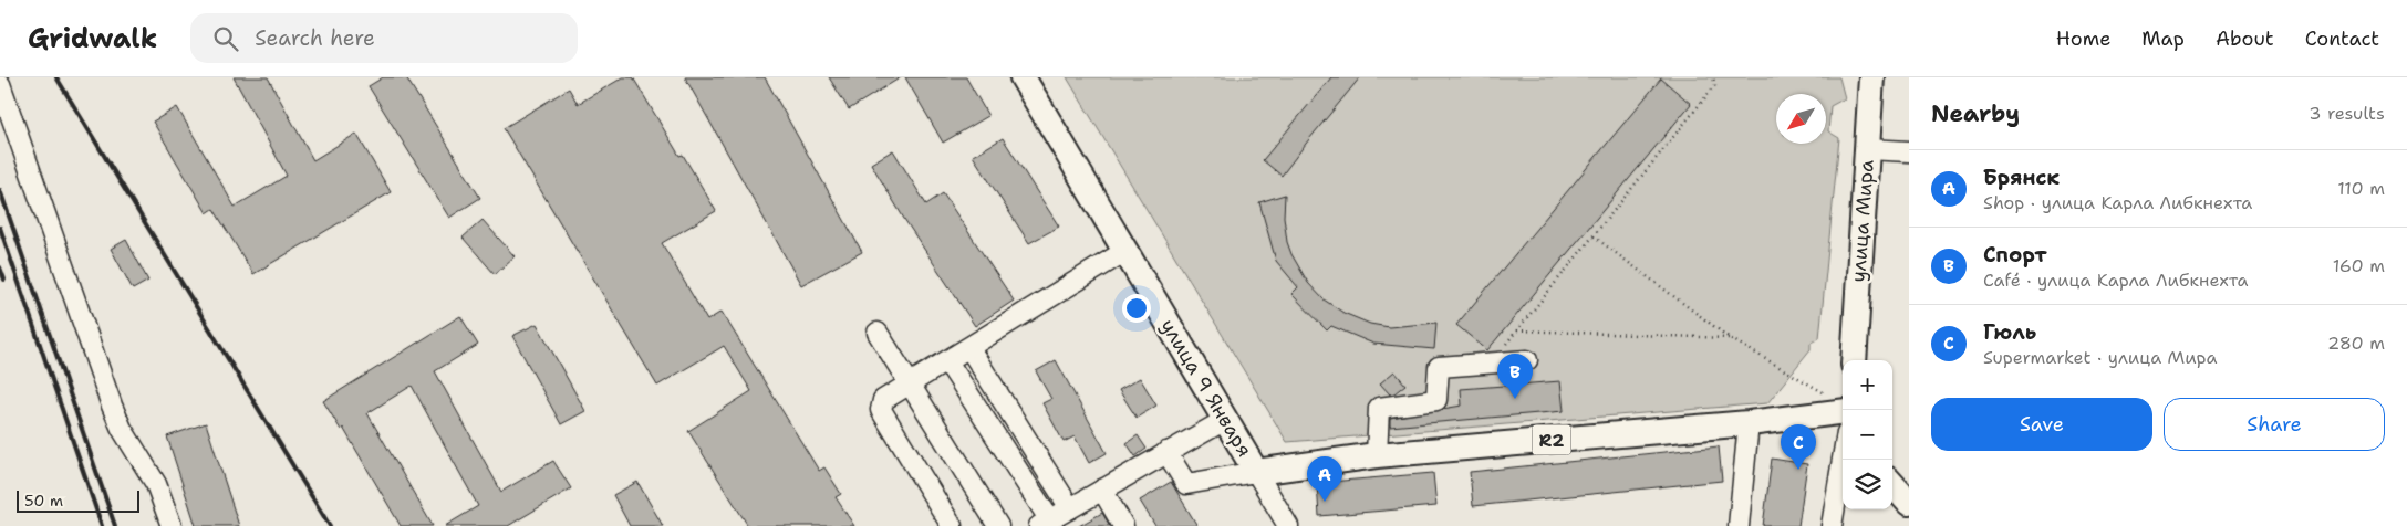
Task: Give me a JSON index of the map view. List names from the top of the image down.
{
  "streets": {
    "main road": ["улица Мира", "улица 9 Января", "R2"]
  },
  "crossings": [
    ["улица 9 Января", "R2"]
  ],
  "scale_bar": "50 m",
  "north": "bottom left",
  "page": {
    "header": "Gridwalk",
    "search": "Search here",
    "nav": [
      "Home",
      "Map",
      "About",
      "Contact"
    ],
    "heading": ["Nearby", "3 results"],
    "list": [
      {
        "mark": "A",
        "name": "Брянск",
        "note": "Shop · улица Карла Либкнехта",
        "value": "110 m"
      },
      {
        "mark": "B",
        "name": "Спорт",
        "note": "Café · улица Карла Либкнехта",
        "value": "160 m"
      },
      {
        "mark": "C",
        "name": "Гюль",
        "note": "Supermarket · улица Мира",
        "value": "280 m"
      }
    ],
    "pins": ["B", "C", "A"],
    "map_buttons": ["+", "−"],
    "buttons": ["Save", "Share"],
    "scale": "50 m"
  }
}
